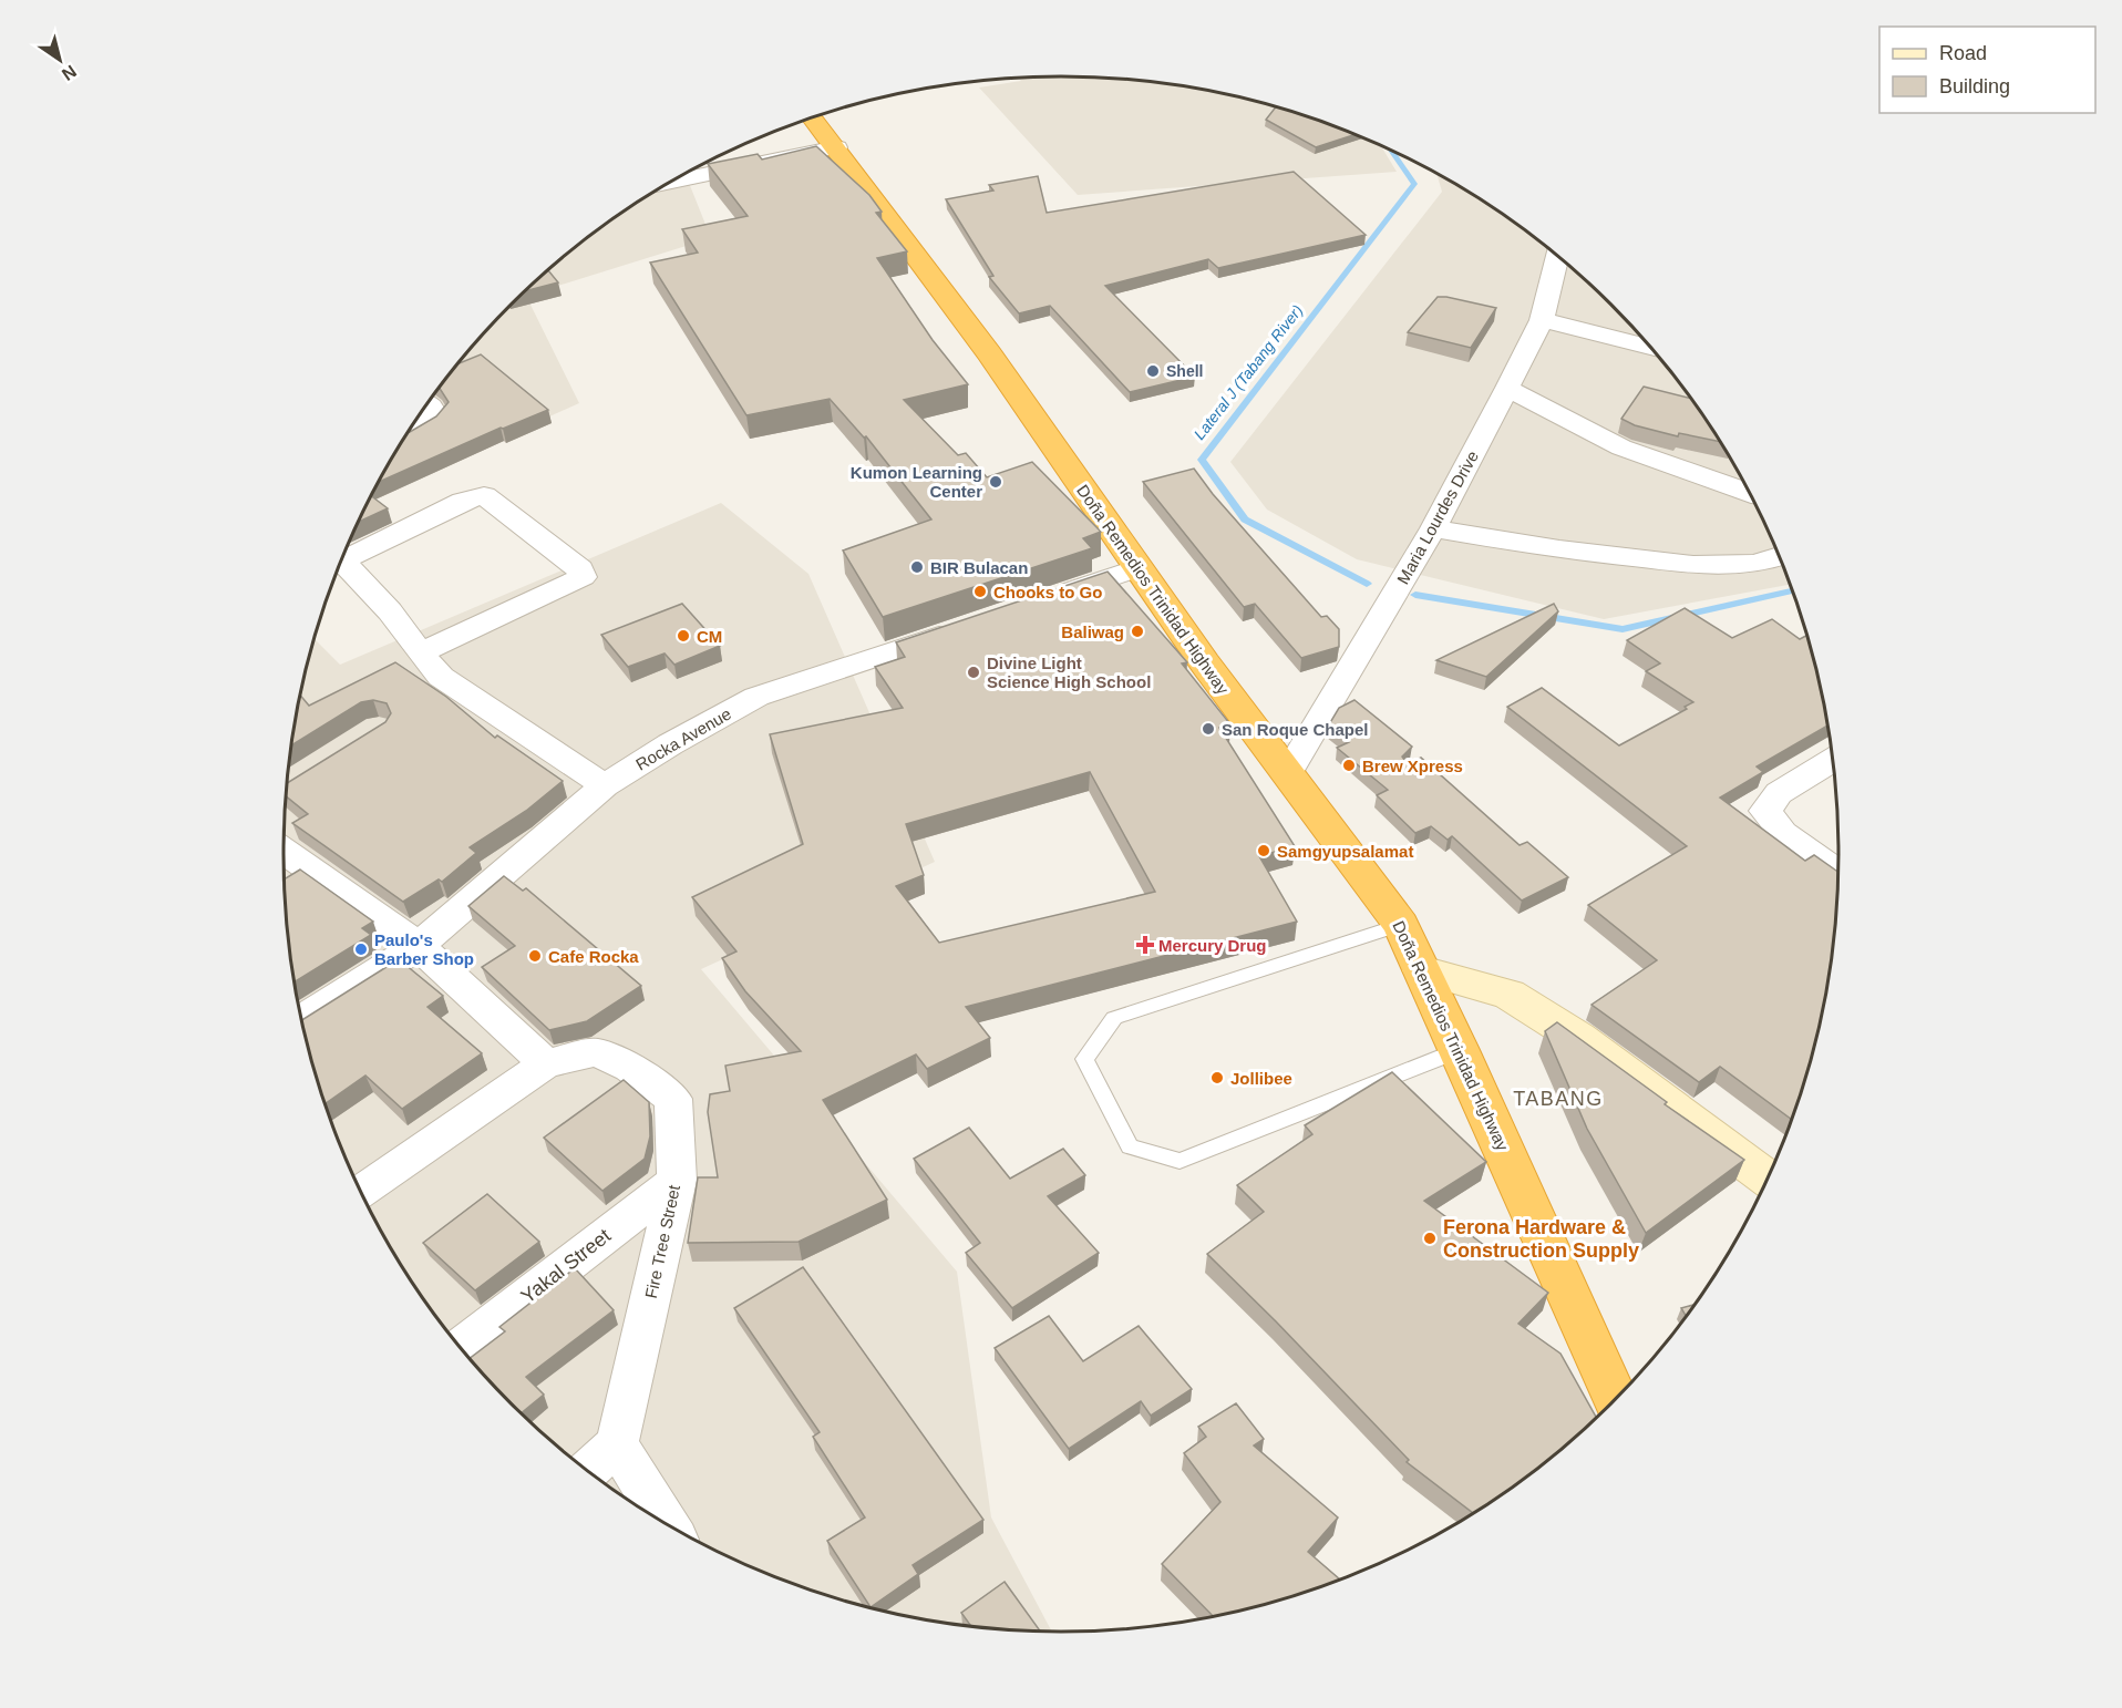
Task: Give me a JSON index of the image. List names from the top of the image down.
{
  "streets": {
    "highway": ["Doña Remedios Trinidad Highway"],
    "street": [
      "Maria Lourdes Drive",
      "Rocka Avenue",
      "Fire Tree Street",
      "Yakal Street"
    ]
  },
  "crossings": [
    ["Maria Lourdes Drive", "Doña Remedios Trinidad Highway"],
    ["Fire Tree Street", "Yakal Street"]
  ],
  "districts": ["TABANG"],
  "water": ["Lateral J (Tabang River)"],
  "places": {
    "other": [
      "Shell",
      "Kumon Learning Center",
      "BIR Bulacan",
      "Chooks to Go",
      "Baliwag",
      "CM",
      "Divine Light Science High School",
      "San Roque Chapel",
      "Brew Xpress",
      "Samgyupsalamat",
      "Paulo's Barber Shop",
      "Cafe Rocka",
      "Jollibee",
      "Ferona Hardware & Construction Supply"
    ],
    "health": ["Mercury Drug"]
  },
  "legend": ["Road", "Building"],
  "north": "bottom right"
}
